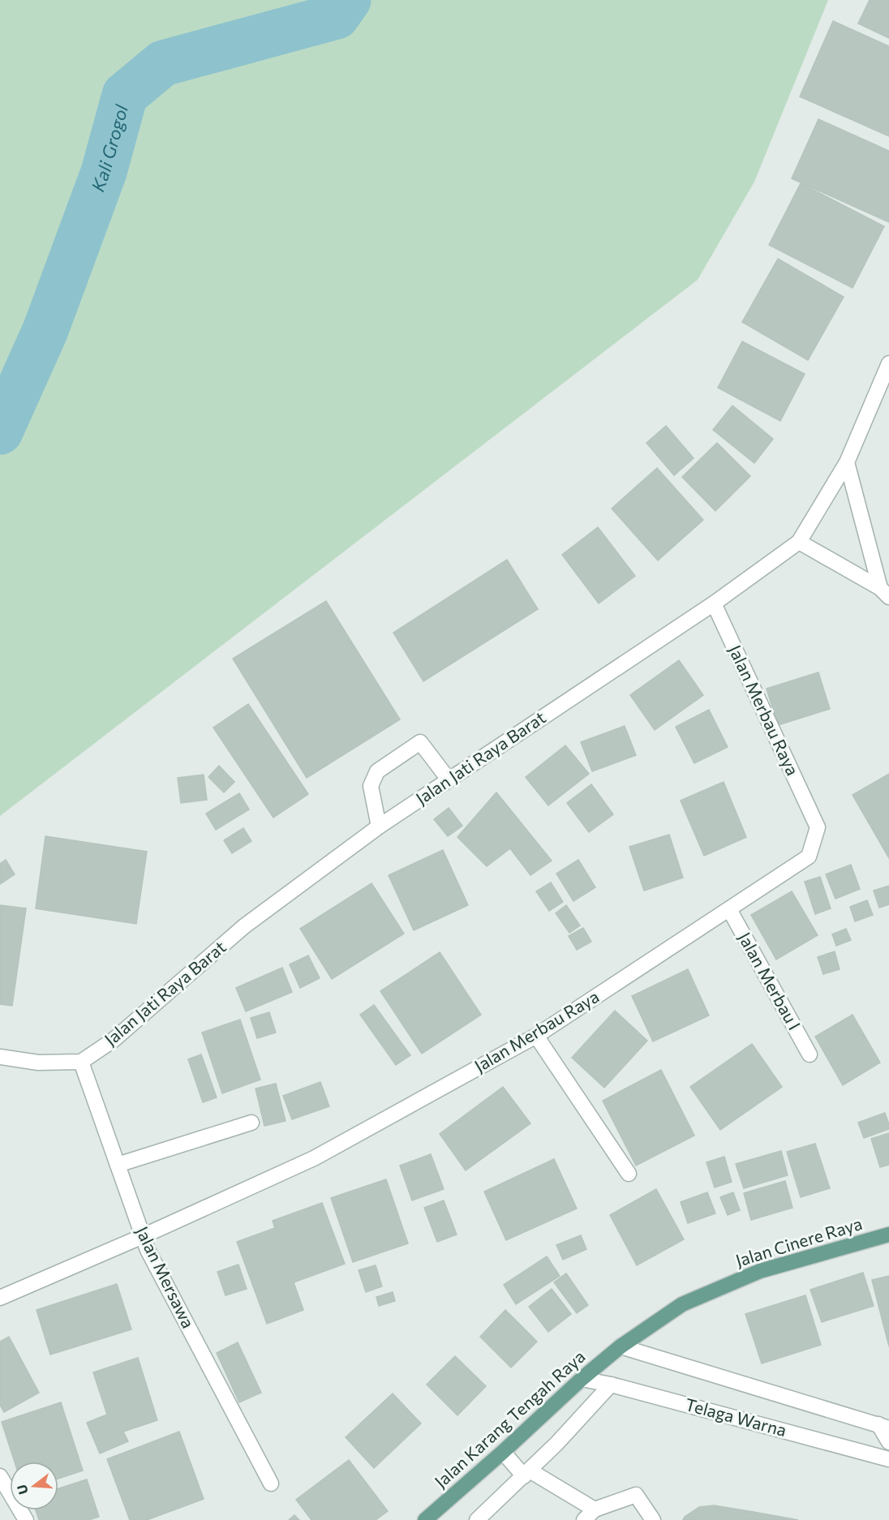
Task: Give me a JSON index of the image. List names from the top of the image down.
{
  "streets": {
    "main road": ["Jalan Cinere Raya", "Jalan Karang Tengah Raya"],
    "street": [
      "Jalan Merbau Raya",
      "Jalan Jati Raya Barat",
      "Jalan Merbau I",
      "Jalan Mersawa",
      "Telaga Warna"
    ]
  },
  "crossings": [
    ["Jalan Merbau Raya", "Jalan Jati Raya Barat"],
    ["Jalan Merbau Raya", "Jalan Merbau I"],
    ["Jalan Merbau Raya", "Jalan Mersawa"],
    ["Jalan Jati Raya Barat", "Jalan Mersawa"],
    ["Jalan Cinere Raya", "Telaga Warna"],
    ["Jalan Cinere Raya", "Jalan Karang Tengah Raya"],
    ["Telaga Warna", "Jalan Karang Tengah Raya"]
  ],
  "water": ["Kali Grogol"],
  "north": "left"
}
